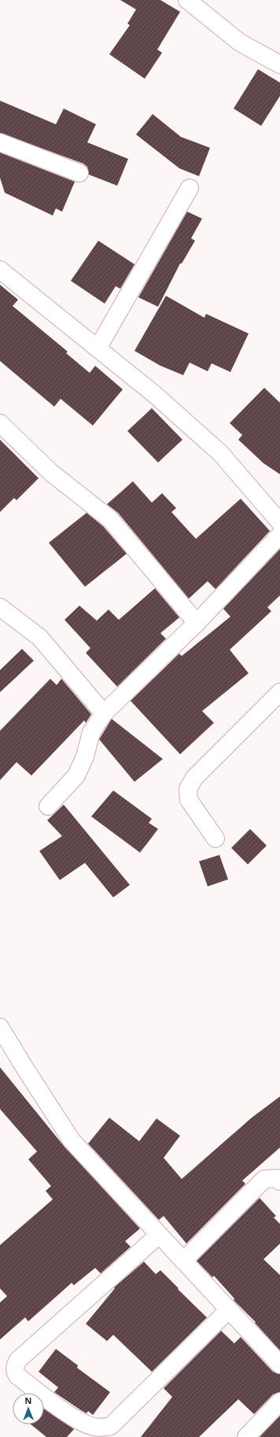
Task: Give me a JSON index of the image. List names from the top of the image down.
{
  "north": "top"
}
